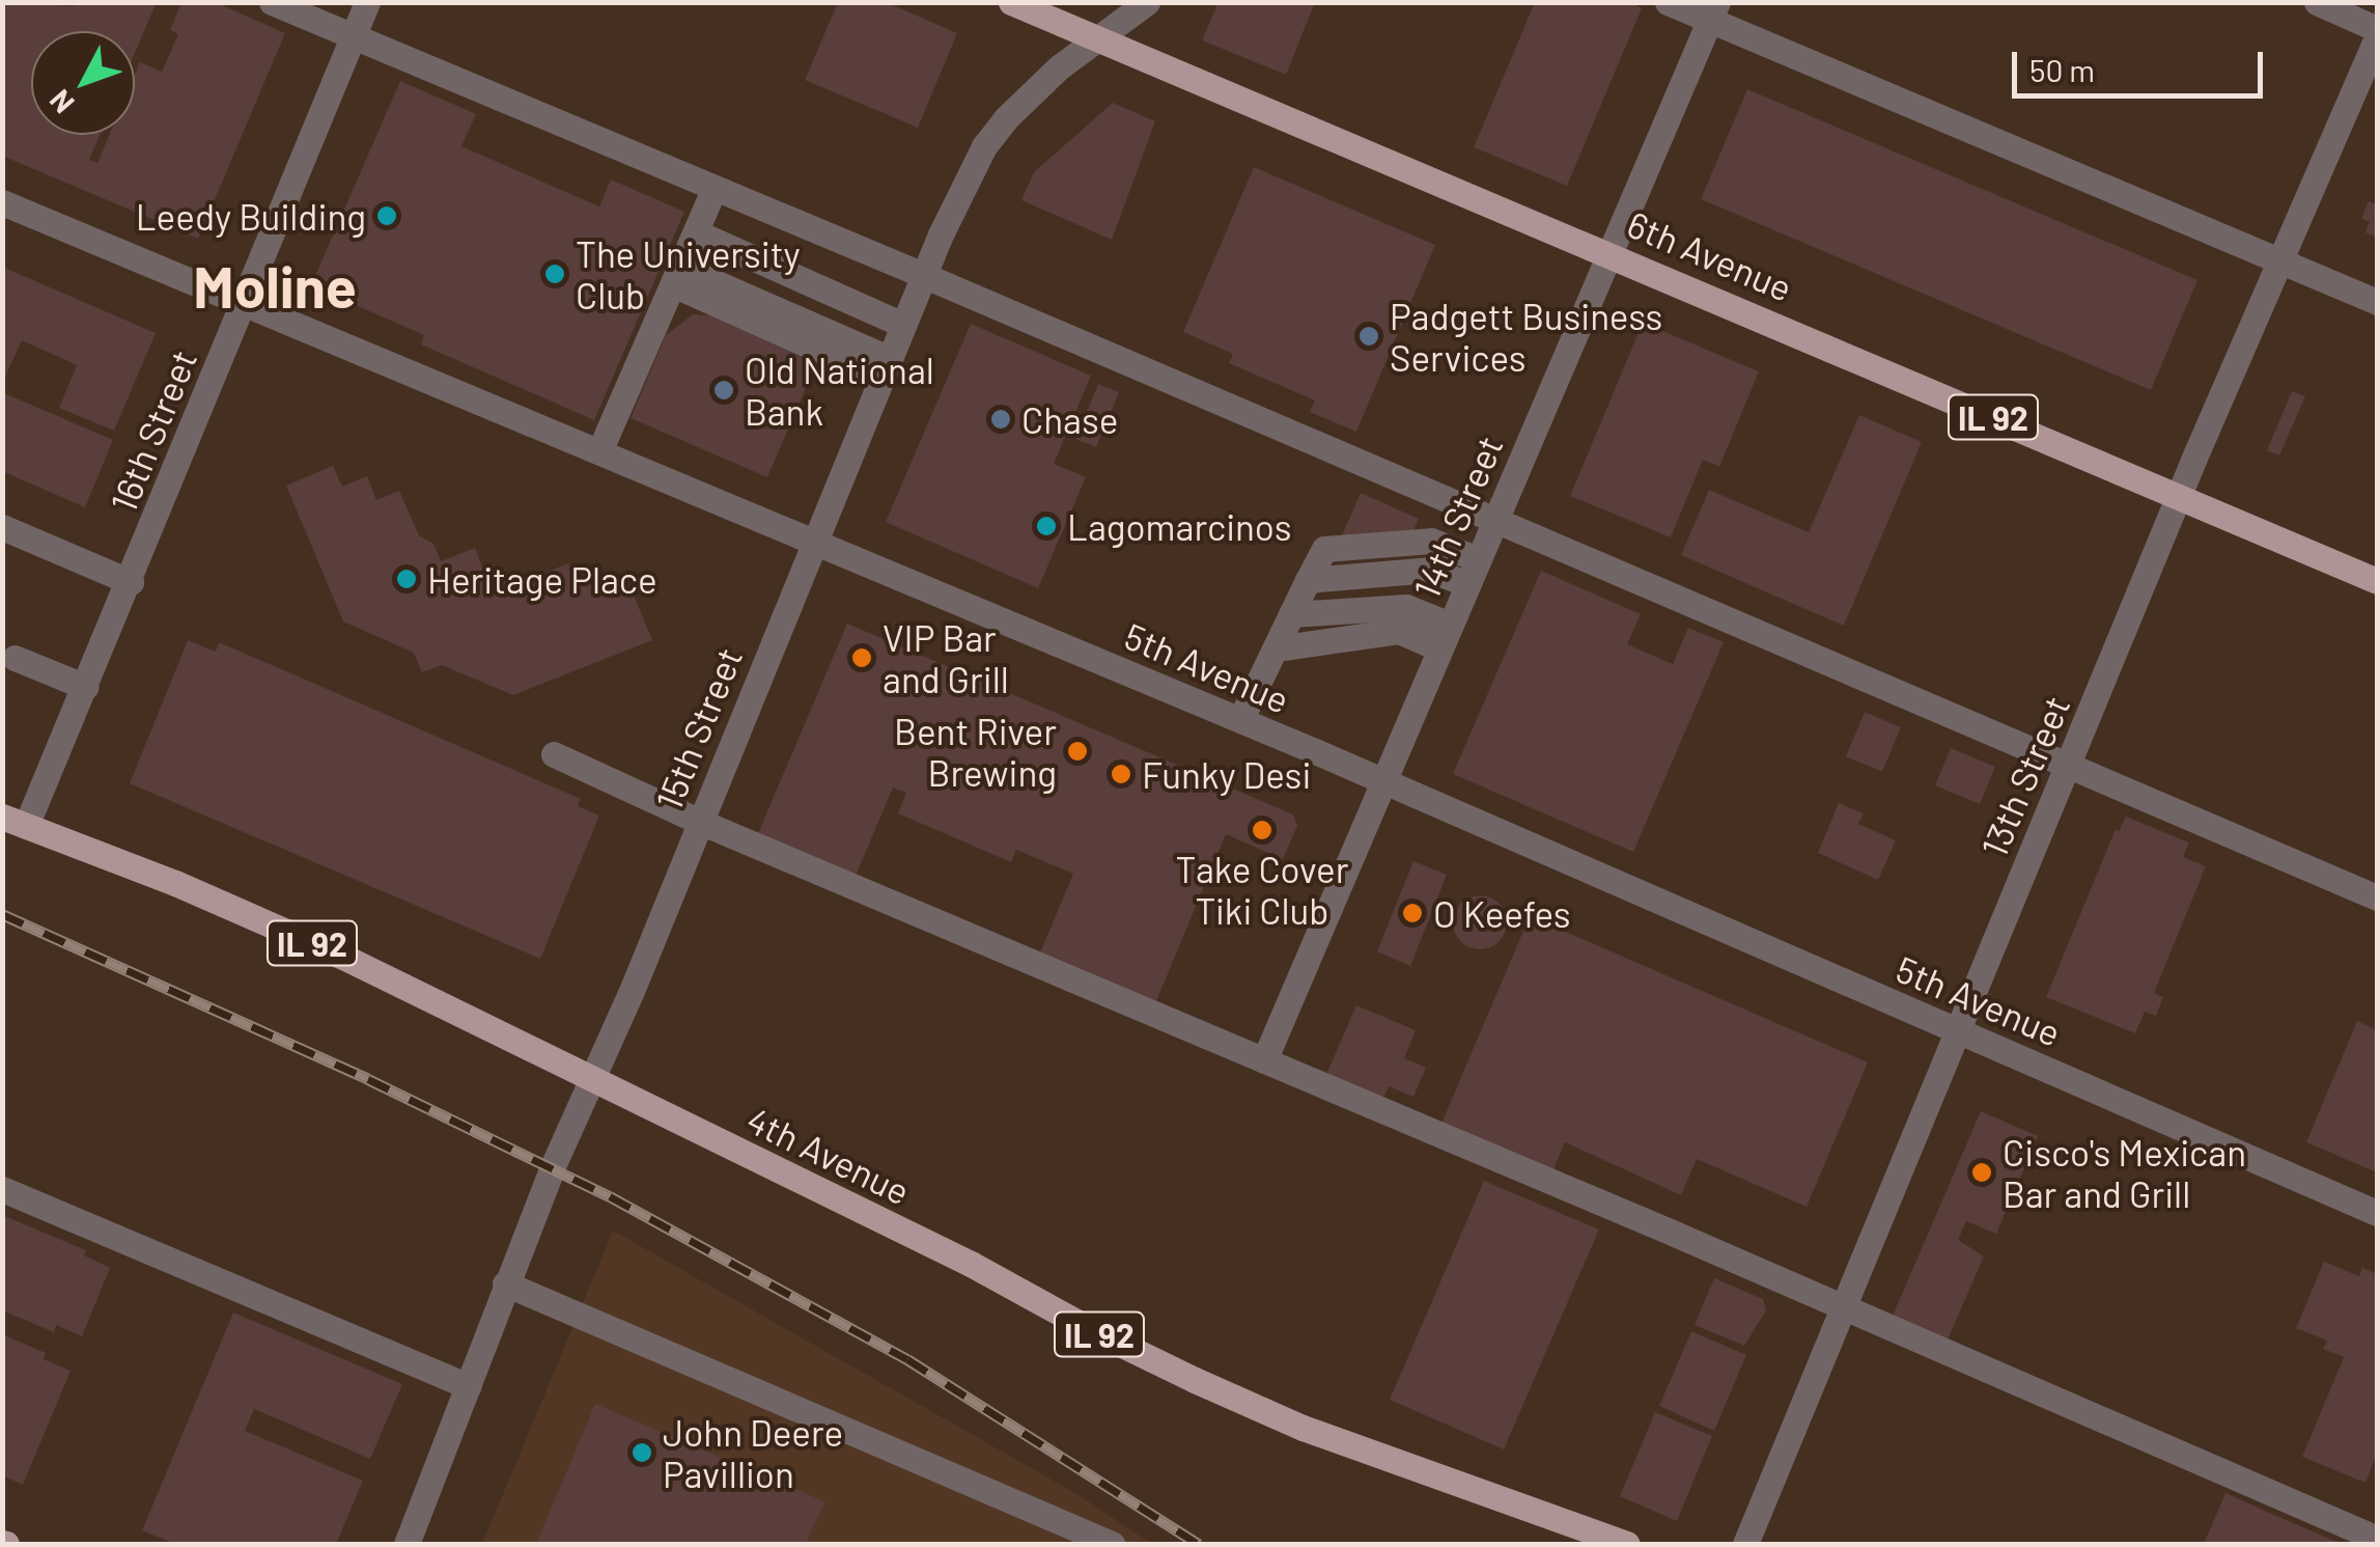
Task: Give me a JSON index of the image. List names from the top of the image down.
{
  "streets": {
    "main road": ["6th Avenue", "IL 92", "4th Avenue"],
    "street": [
      "16th Street",
      "14th Street",
      "5th Avenue",
      "15th Street",
      "13th Street"
    ]
  },
  "crossings": [
    ["6th Avenue", "14th Street"],
    ["6th Avenue", "15th Street"],
    ["6th Avenue", "13th Street"],
    ["16th Street", "5th Avenue"],
    ["16th Street", "4th Avenue"],
    ["14th Street", "5th Avenue"],
    ["5th Avenue", "15th Street"],
    ["5th Avenue", "13th Street"],
    ["15th Street", "4th Avenue"]
  ],
  "districts": ["Moline"],
  "places": [
    "Leedy Building",
    "The University Club",
    "Padgett Business Services",
    "Old National Bank",
    "Chase",
    "Lagomarcinos",
    "Heritage Place",
    "VIP Bar and Grill",
    "Bent River Brewing",
    "Funky Desi",
    "Take Cover Tiki Club",
    "O Keefes",
    "Cisco's Mexican Bar and Grill",
    "John Deere Pavillion"
  ],
  "scale_bar": "50 m",
  "north": "bottom left"
}
